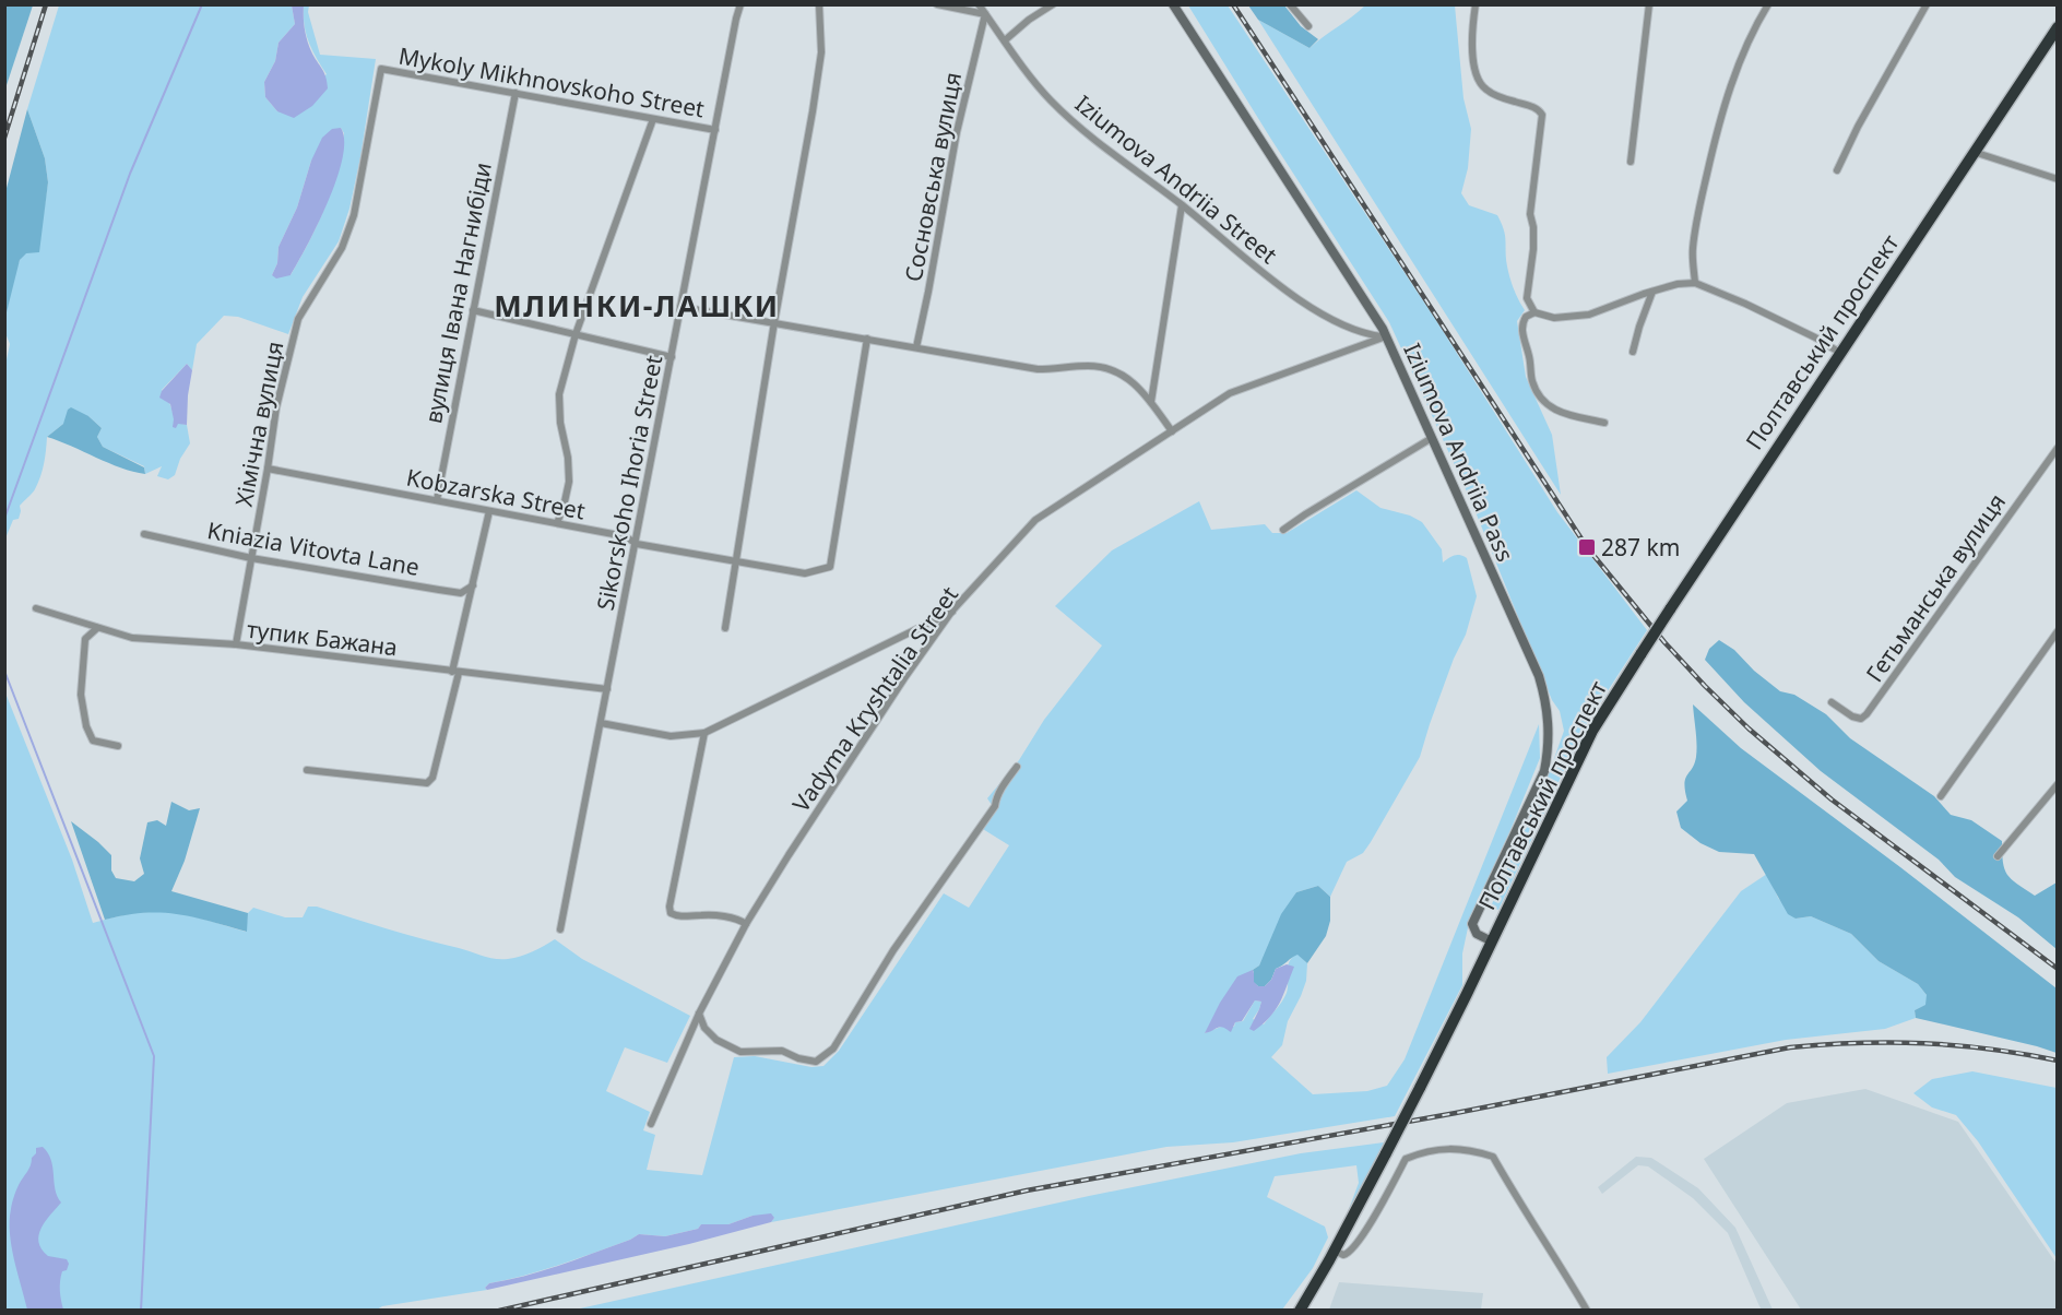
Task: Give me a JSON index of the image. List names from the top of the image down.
{
  "streets": {
    "highway": ["Полтавський проспект"],
    "street": [
      "Mykoly Mikhnovskoho Street",
      "Сосновська вулиця",
      "Iziumova Andriia Street",
      "вулиця Івана Нагнибіди",
      "Хімічна вулиця",
      "Iziumova Andriia Pass",
      "Sikorskoho Ihoria Street",
      "Kobzarska Street",
      "Kniazia Vitovta Lane",
      "Гетьманська вулиця",
      "тупик Бажана",
      "Vadyma Kryshtalia Street"
    ]
  },
  "crossings": [
    ["Mykoly Mikhnovskoho Street", "вулиця Івана Нагнибіди"],
    ["Mykoly Mikhnovskoho Street", "Хімічна вулиця"],
    ["Mykoly Mikhnovskoho Street", "Sikorskoho Ihoria Street"],
    ["Сосновська вулиця", "Iziumova Andriia Street"],
    ["Iziumova Andriia Street", "Iziumova Andriia Pass"],
    ["Iziumova Andriia Street", "Vadyma Kryshtalia Street"],
    ["вулиця Івана Нагнибіди", "Kobzarska Street"],
    ["Полтавський проспект", "Iziumova Andriia Pass"],
    ["Хімічна вулиця", "Kobzarska Street"],
    ["Хімічна вулиця", "Kniazia Vitovta Lane"],
    ["Хімічна вулиця", "тупик Бажана"],
    ["Iziumova Andriia Pass", "Vadyma Kryshtalia Street"],
    ["Sikorskoho Ihoria Street", "Kobzarska Street"],
    ["Sikorskoho Ihoria Street", "тупик Бажана"]
  ],
  "districts": ["МЛИНКИ-ЛАШКИ"],
  "places": {
    "transit": ["287 km"]
  }
}
